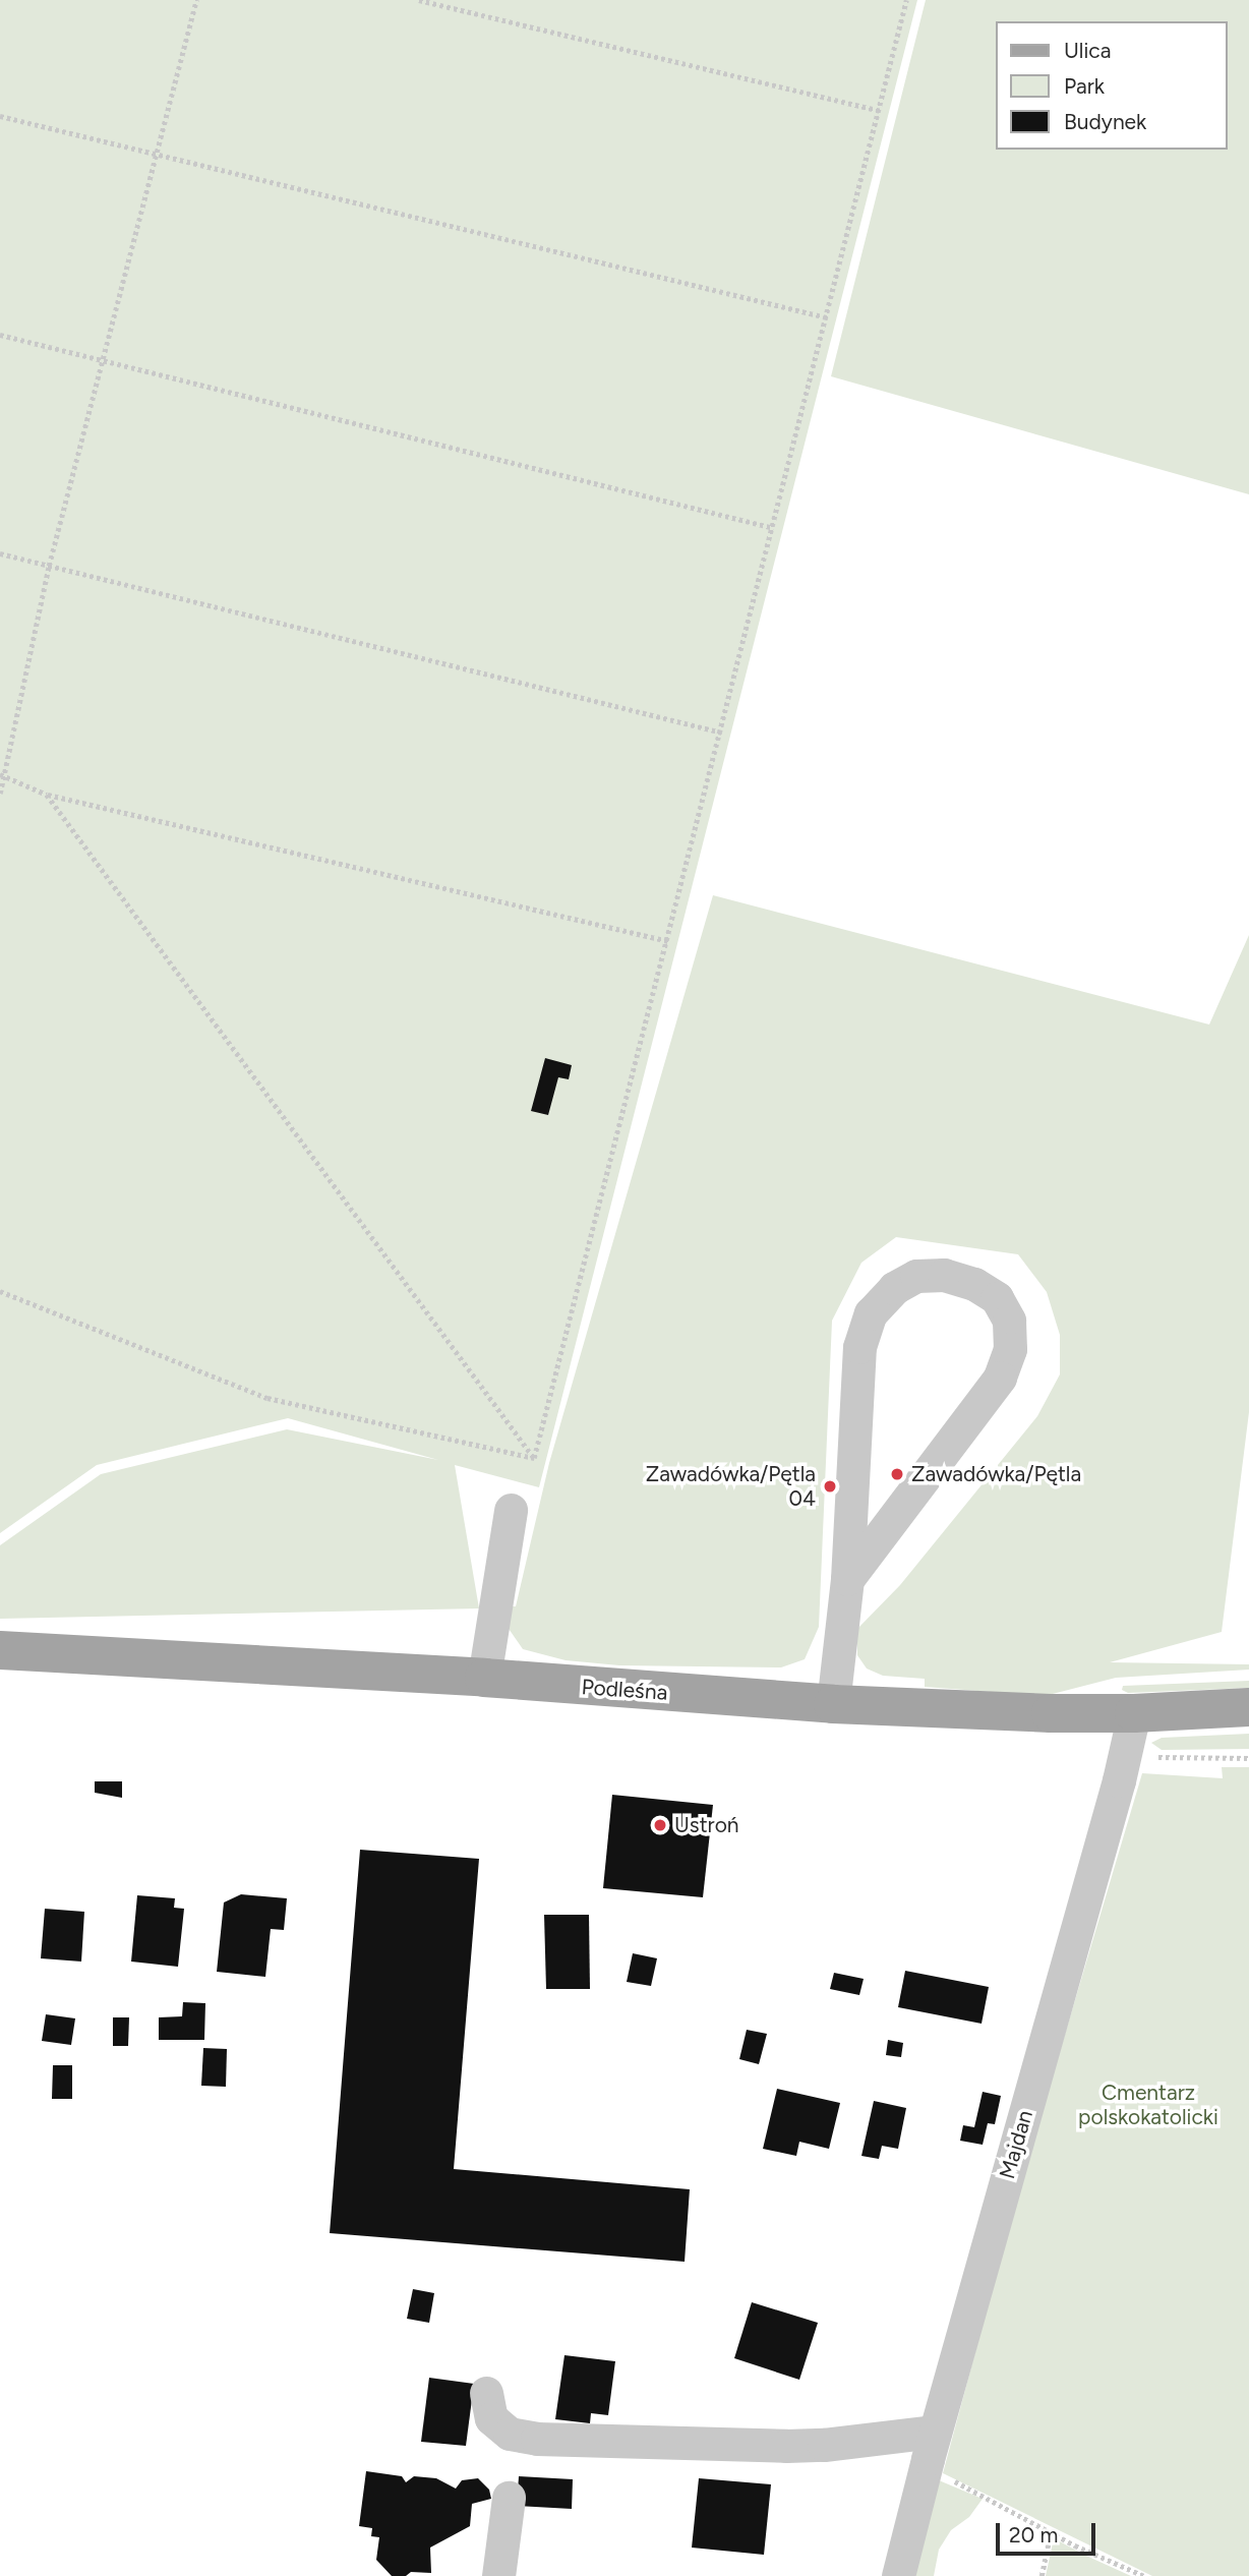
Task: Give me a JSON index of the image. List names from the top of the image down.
{
  "streets": {
    "main road": ["Podleśna"],
    "street": ["Majdan"]
  },
  "crossings": [
    ["Podleśna", "Majdan"]
  ],
  "parks": ["Cmentarz polskokatolicki"],
  "places": ["Zawadówka/Pętla", "Zawadówka/Pętla 04", "Ustroń"],
  "legend": ["Ulica", "Park", "Budynek"],
  "scale_bar": "20 m"
}
